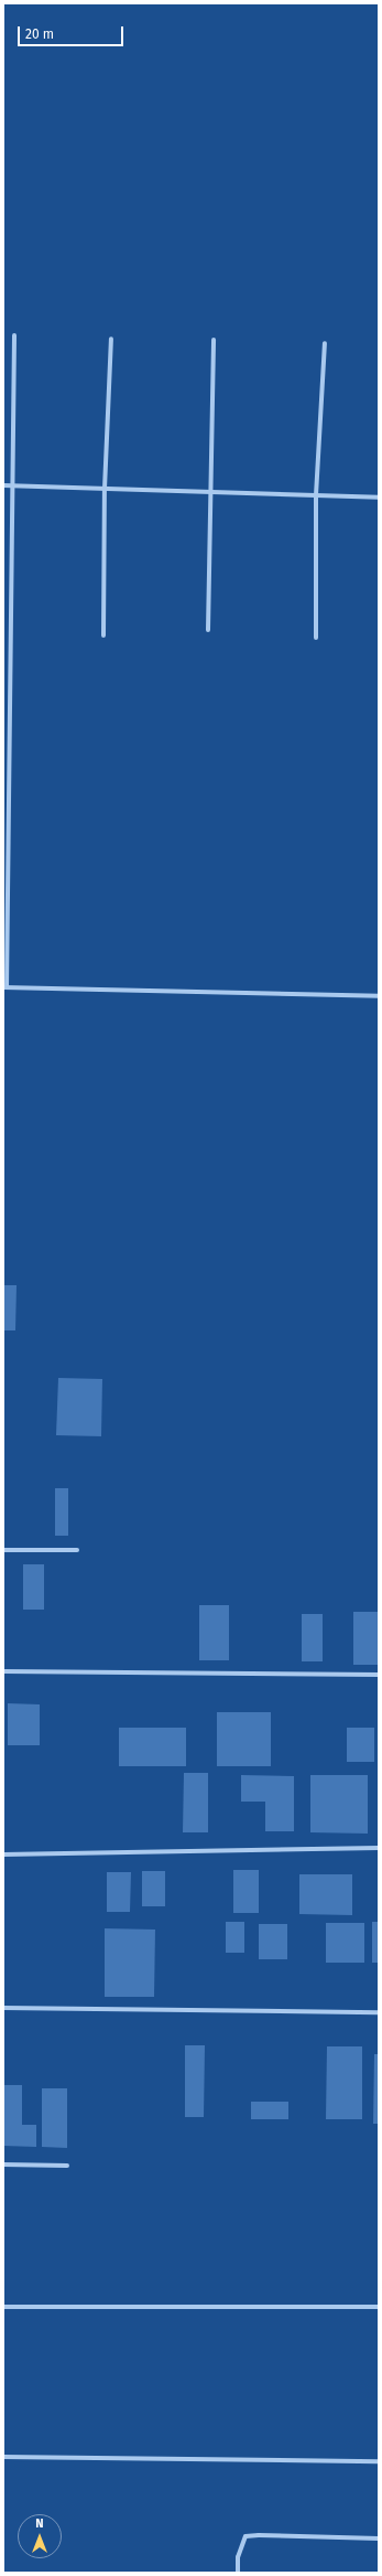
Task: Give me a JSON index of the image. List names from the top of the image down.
{
  "scale_bar": "20 m",
  "north": "top"
}
